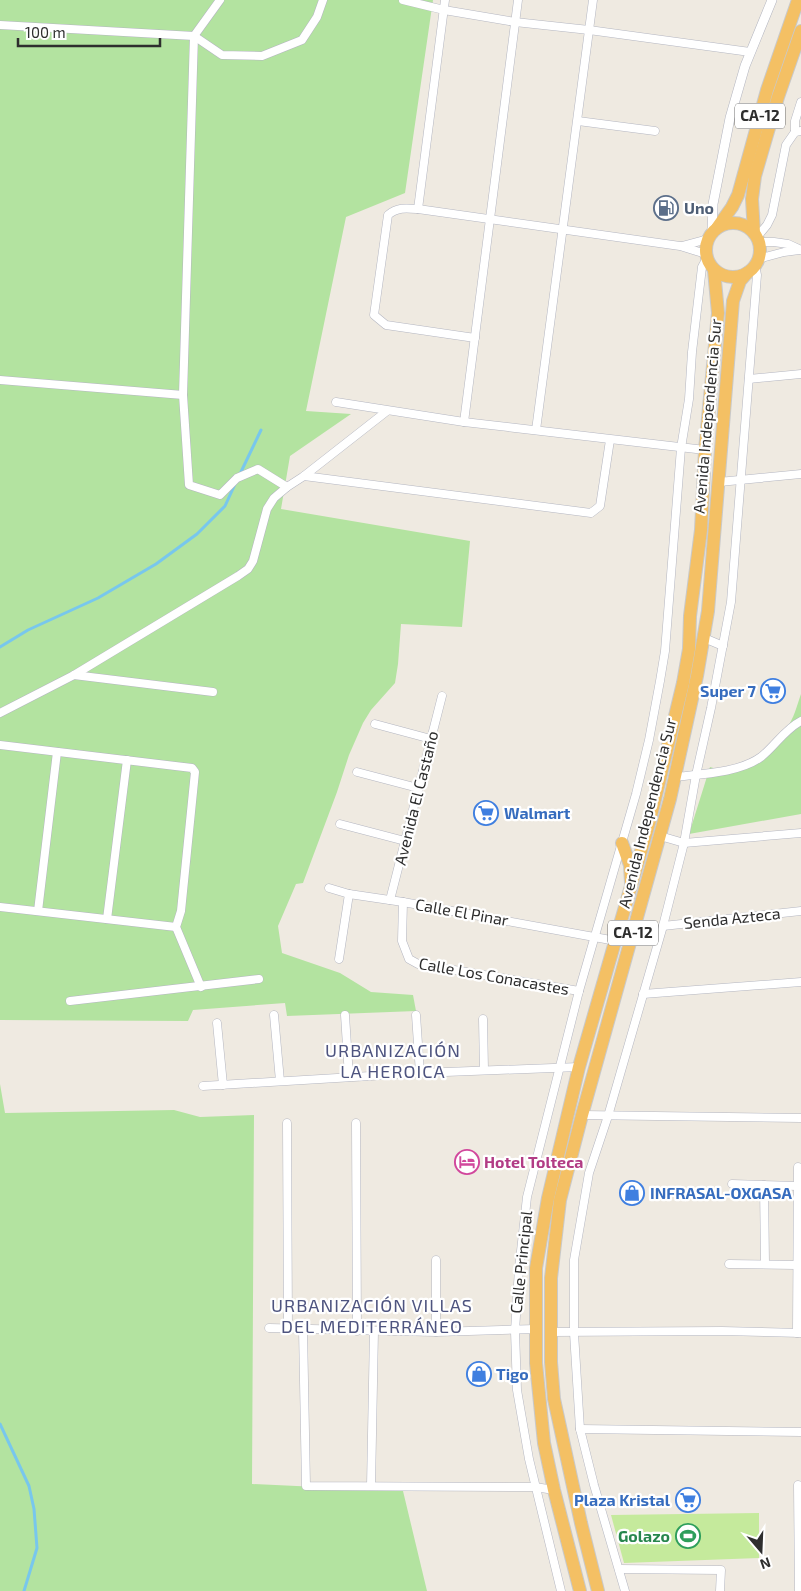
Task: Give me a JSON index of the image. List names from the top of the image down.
{
  "streets": {
    "highway": ["CA-12", "Avenida Independencia Sur"],
    "street": [
      "Avenida El Castaño",
      "Calle El Pinar",
      "Senda Azteca",
      "Calle Los Conacastes",
      "Calle Principal"
    ]
  },
  "crossings": [
    ["CA-12", "Avenida Independencia Sur"],
    ["CA-12", "Calle Principal"],
    ["Avenida Independencia Sur", "Calle El Pinar"],
    ["Avenida Independencia Sur", "Calle Principal"],
    ["Avenida El Castaño", "Calle El Pinar"],
    ["Calle El Pinar", "Calle Los Conacastes"],
    ["Calle El Pinar", "Calle Principal"],
    ["Calle Los Conacastes", "Calle Principal"]
  ],
  "districts": ["URBANIZACIÓN LA HEROICA", "URBANIZACIÓN VILLAS DEL MEDITERRÁNEO"],
  "places": {
    "fuel station": ["Uno"],
    "supermarket": ["Super 7", "Walmart", "Plaza Kristal"],
    "hotel": ["Hotel Tolteca"],
    "shop": ["INFRASAL-OXGASA", "Tigo"],
    "sports": ["Golazo"]
  },
  "scale_bar": "100 m",
  "north": "bottom"
}
